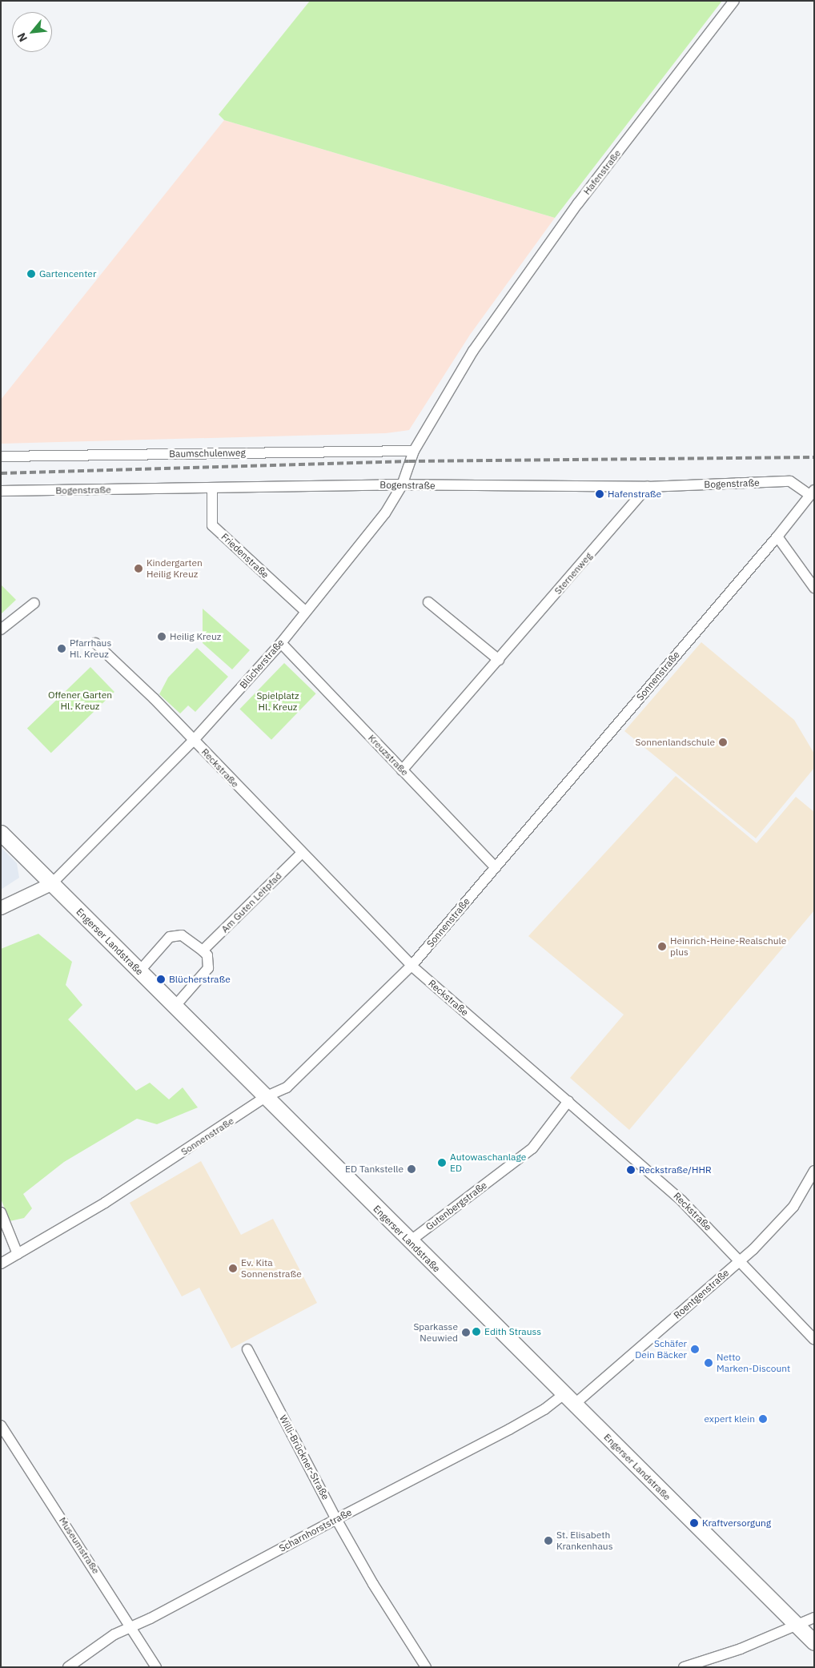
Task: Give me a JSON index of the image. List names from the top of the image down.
{
  "streets": {
    "main road": ["Engerser Landstraße"],
    "street": [
      "Hafenstraße",
      "Baumschulenweg",
      "Bogenstraße",
      "Friedenstraße",
      "Sternenweg",
      "Blücherstraße",
      "Sonnenstraße",
      "Kreuzstraße",
      "Reckstraße",
      "Am Guten Leitpfad",
      "Gutenbergstraße",
      "Roentgenstraße",
      "Willi-Brückner-Straße",
      "Scharnhorststraße",
      "Museumstraße"
    ]
  },
  "crossings": [
    ["Hafenstraße", "Baumschulenweg"],
    ["Hafenstraße", "Blücherstraße"],
    ["Baumschulenweg", "Blücherstraße"],
    ["Bogenstraße", "Friedenstraße"],
    ["Bogenstraße", "Sternenweg"],
    ["Bogenstraße", "Blücherstraße"],
    ["Bogenstraße", "Sonnenstraße"],
    ["Friedenstraße", "Blücherstraße"],
    ["Sternenweg", "Kreuzstraße"],
    ["Blücherstraße", "Kreuzstraße"],
    ["Blücherstraße", "Reckstraße"],
    ["Blücherstraße", "Engerser Landstraße"],
    ["Sonnenstraße", "Kreuzstraße"],
    ["Sonnenstraße", "Reckstraße"],
    ["Sonnenstraße", "Engerser Landstraße"],
    ["Reckstraße", "Am Guten Leitpfad"],
    ["Reckstraße", "Gutenbergstraße"],
    ["Reckstraße", "Roentgenstraße"],
    ["Engerser Landstraße", "Gutenbergstraße"],
    ["Engerser Landstraße", "Roentgenstraße"],
    ["Engerser Landstraße", "Scharnhorststraße"],
    ["Roentgenstraße", "Scharnhorststraße"],
    ["Willi-Brückner-Straße", "Scharnhorststraße"],
    ["Scharnhorststraße", "Museumstraße"]
  ],
  "parks": ["Offener Garten Hl. Kreuz", "Spielplatz Hl. Kreuz"],
  "places": [
    "Gartencenter",
    "Hafenstraße",
    "Kindergarten Heilig Kreuz",
    "Heilig Kreuz",
    "Pfarrhaus Hl. Kreuz",
    "Sonnenlandschule",
    "Heinrich-Heine-Realschule plus",
    "Blücherstraße",
    "Autowaschanlage ED",
    "ED Tankstelle",
    "Reckstraße/HHR",
    "Ev. Kita Sonnenstraße",
    "Edith Strauss",
    "Sparkasse Neuwied",
    "Schäfer Dein Bäcker",
    "Netto Marken-Discount",
    "expert klein",
    "Kraftversorgung",
    "St. Elisabeth Krankenhaus"
  ],
  "north": "bottom left"
}
